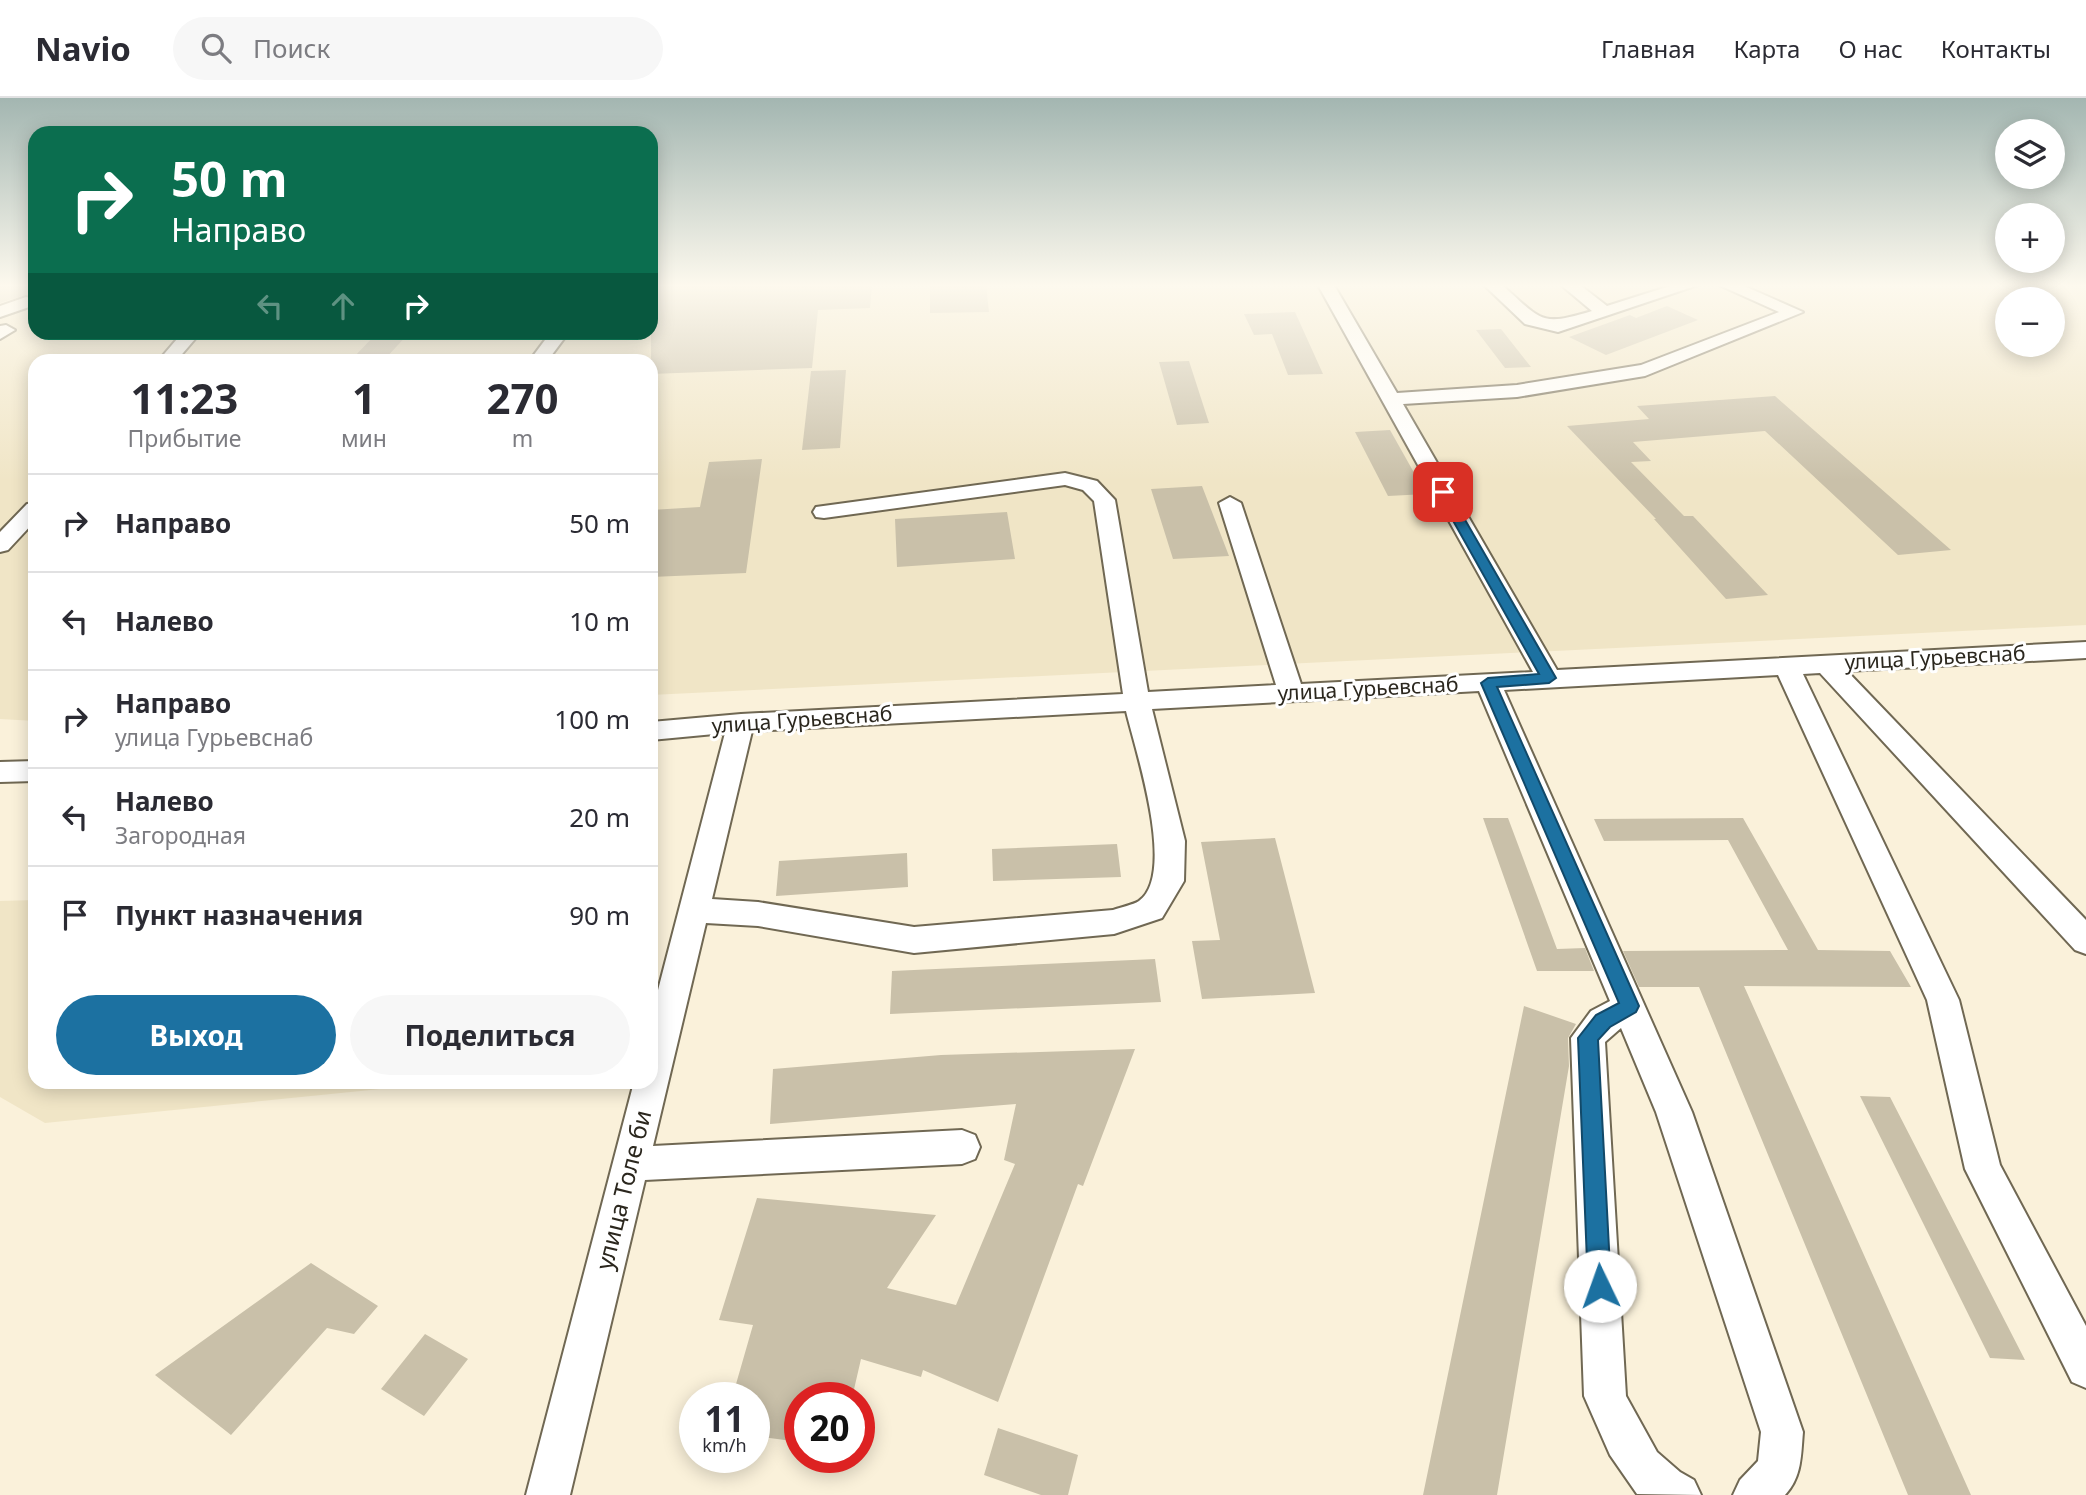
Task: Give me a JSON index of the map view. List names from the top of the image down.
{
  "streets": {
    "street": ["улица Гурьевснаб", "улица Толе би"]
  },
  "crossings": [
    ["улица Гурьевснаб", "улица Толе би"]
  ],
  "page": {
    "header": "Navio",
    "search": "Поиск",
    "nav": [
      "Главная",
      "Карта",
      "О нас",
      "Контакты"
    ],
    "map_buttons": ["+", "−"],
    "turn": ["50 m", "Направо"],
    "eta": [
      "11:23",
      "Прибытие",
      "1",
      "мин",
      "270",
      "m"
    ],
    "list": [
      {
        "name": "Направо",
        "value": "50 m"
      },
      {
        "name": "Налево",
        "value": "10 m"
      },
      {
        "name": "Направо",
        "note": "улица Гурьевснаб",
        "value": "100 m"
      },
      {
        "name": "Налево",
        "note": "Загородная",
        "value": "20 m"
      },
      {
        "name": "Пункт назначения",
        "value": "90 m"
      }
    ],
    "buttons": ["Выход", "Поделиться"],
    "speed": "11 km/h",
    "limit": "20"
  }
}
